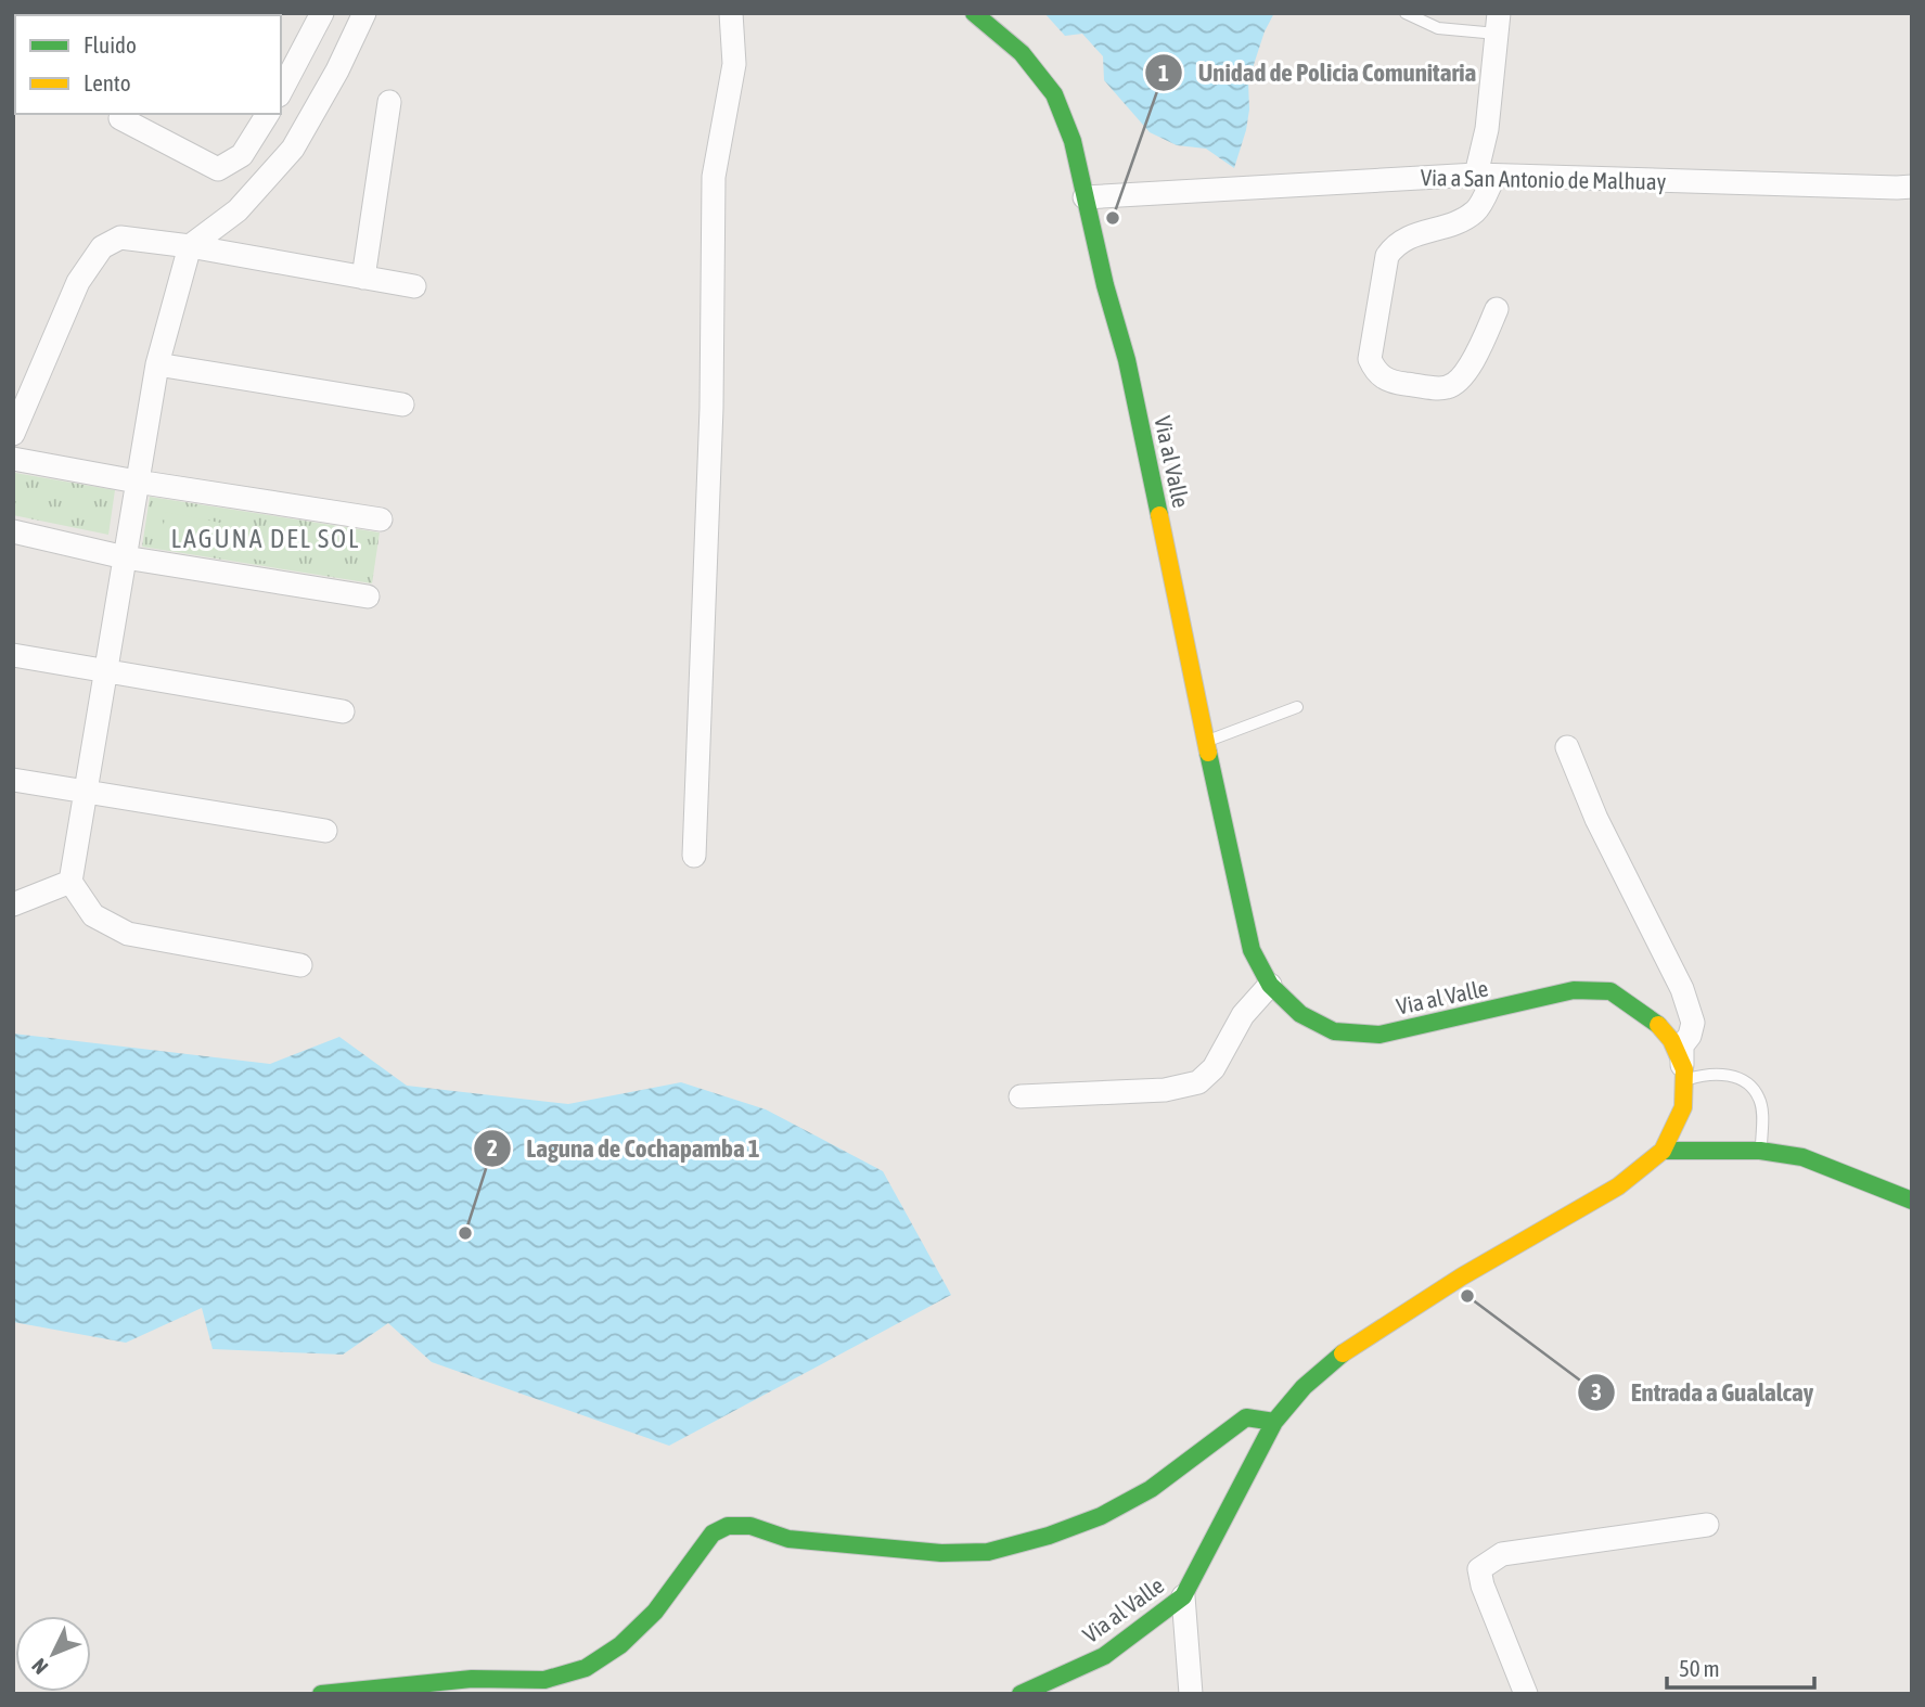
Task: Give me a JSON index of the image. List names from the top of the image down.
{
  "streets": {
    "main road": ["Via al Valle"],
    "street": ["Via a San Antonio de Malhuay"]
  },
  "crossings": [
    ["Via a San Antonio de Malhuay", "Via al Valle"]
  ],
  "districts": ["LAGUNA DEL SOL"],
  "places": ["Unidad de Policia Comunitaria", "Laguna de Cochapamba 1", "Entrada a Gualalcay"],
  "legend": ["Fluido", "Lento"],
  "scale_bar": "50 m",
  "north": "bottom left"
}
